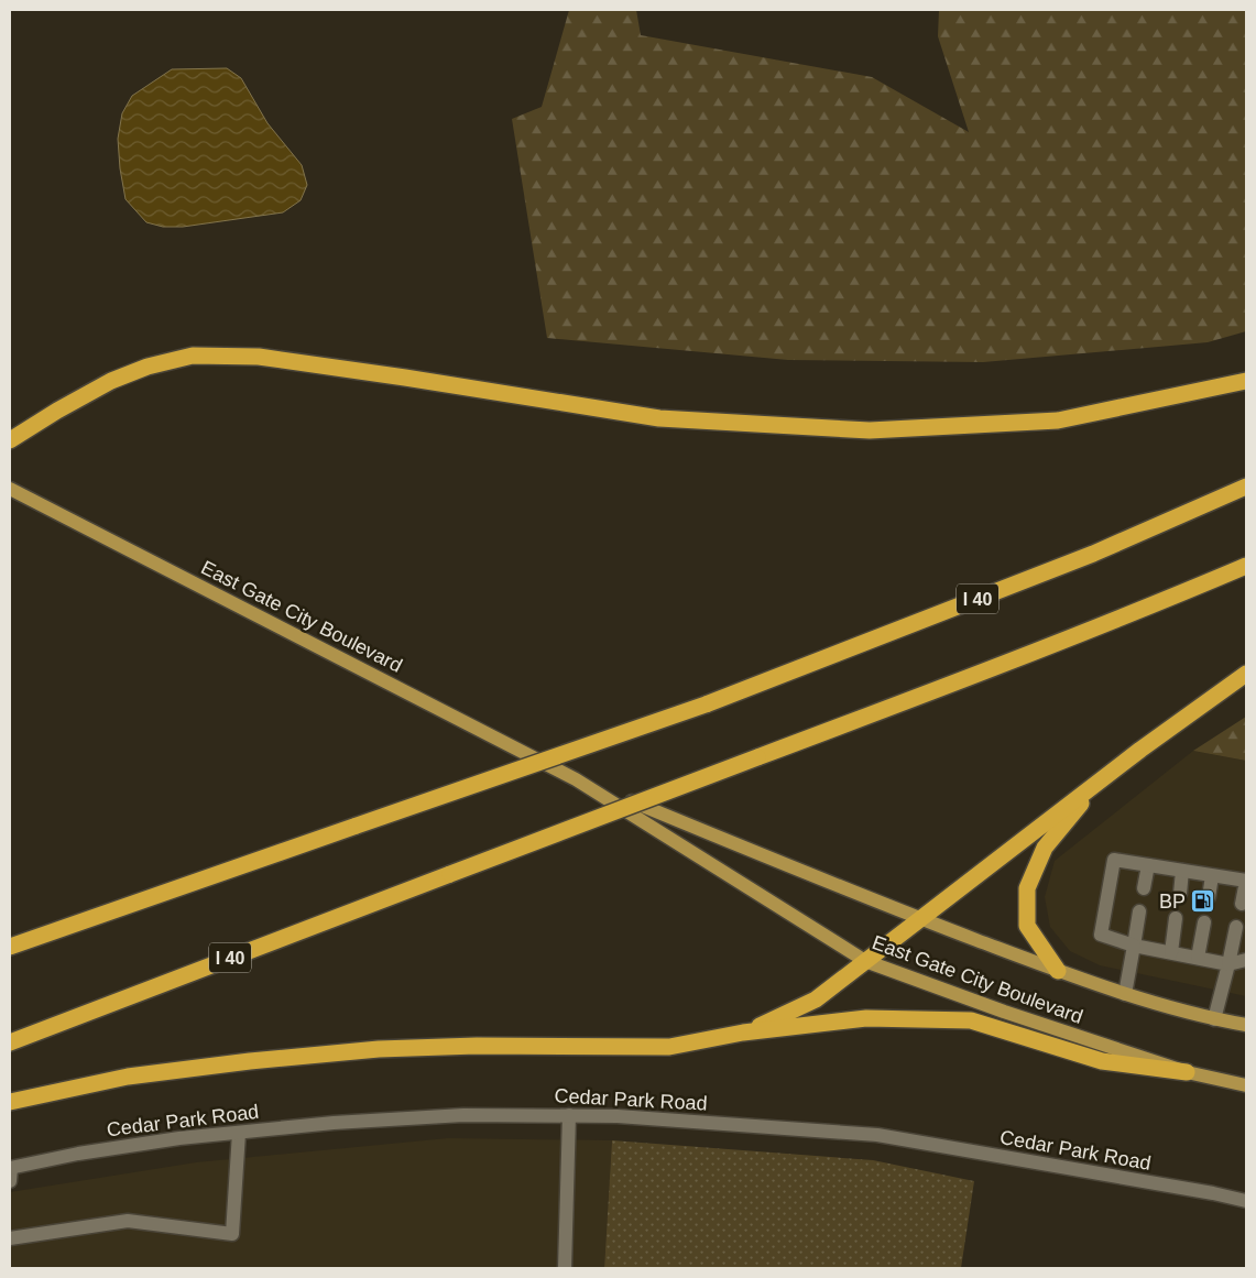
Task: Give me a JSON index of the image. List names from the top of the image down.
{
  "streets": {
    "highway": ["I 40"],
    "main road": ["East Gate City Boulevard"],
    "street": ["Cedar Park Road"]
  },
  "places": {
    "fuel station": ["BP"]
  }
}
